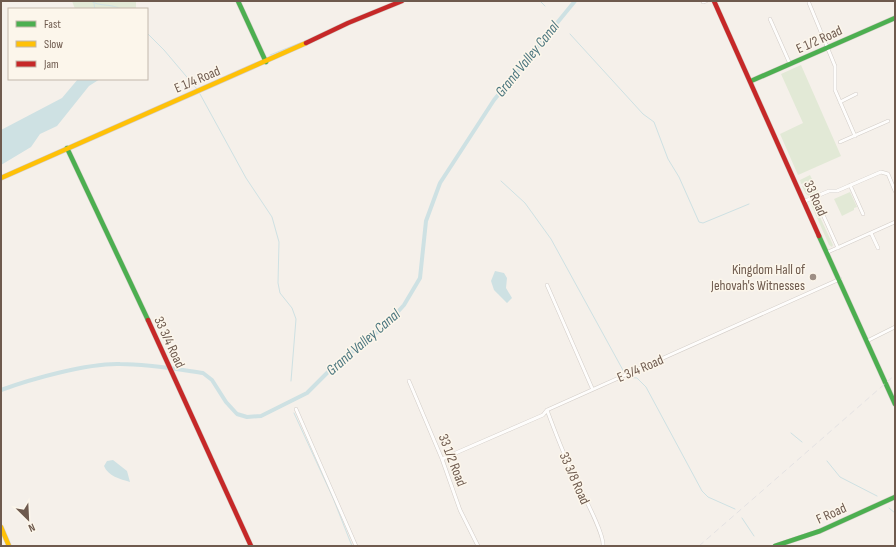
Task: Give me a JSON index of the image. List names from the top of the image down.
{
  "streets": {
    "street": [
      "E 1/2 Road",
      "E 1/4 Road",
      "33 Road",
      "33 3/4 Road",
      "E 3/4 Road",
      "33 1/2 Road",
      "33 3/8 Road",
      "F Road"
    ]
  },
  "crossings": [
    ["E 1/2 Road", "33 Road"],
    ["E 1/4 Road", "33 3/4 Road"],
    ["33 Road", "E 3/4 Road"],
    ["E 3/4 Road", "33 1/2 Road"],
    ["E 3/4 Road", "33 3/8 Road"]
  ],
  "water": ["Grand Valley Canal"],
  "places": ["Kingdom Hall of Jehovah's Witnesses"],
  "legend": ["Fast", "Slow", "Jam"],
  "north": "bottom right"
}
